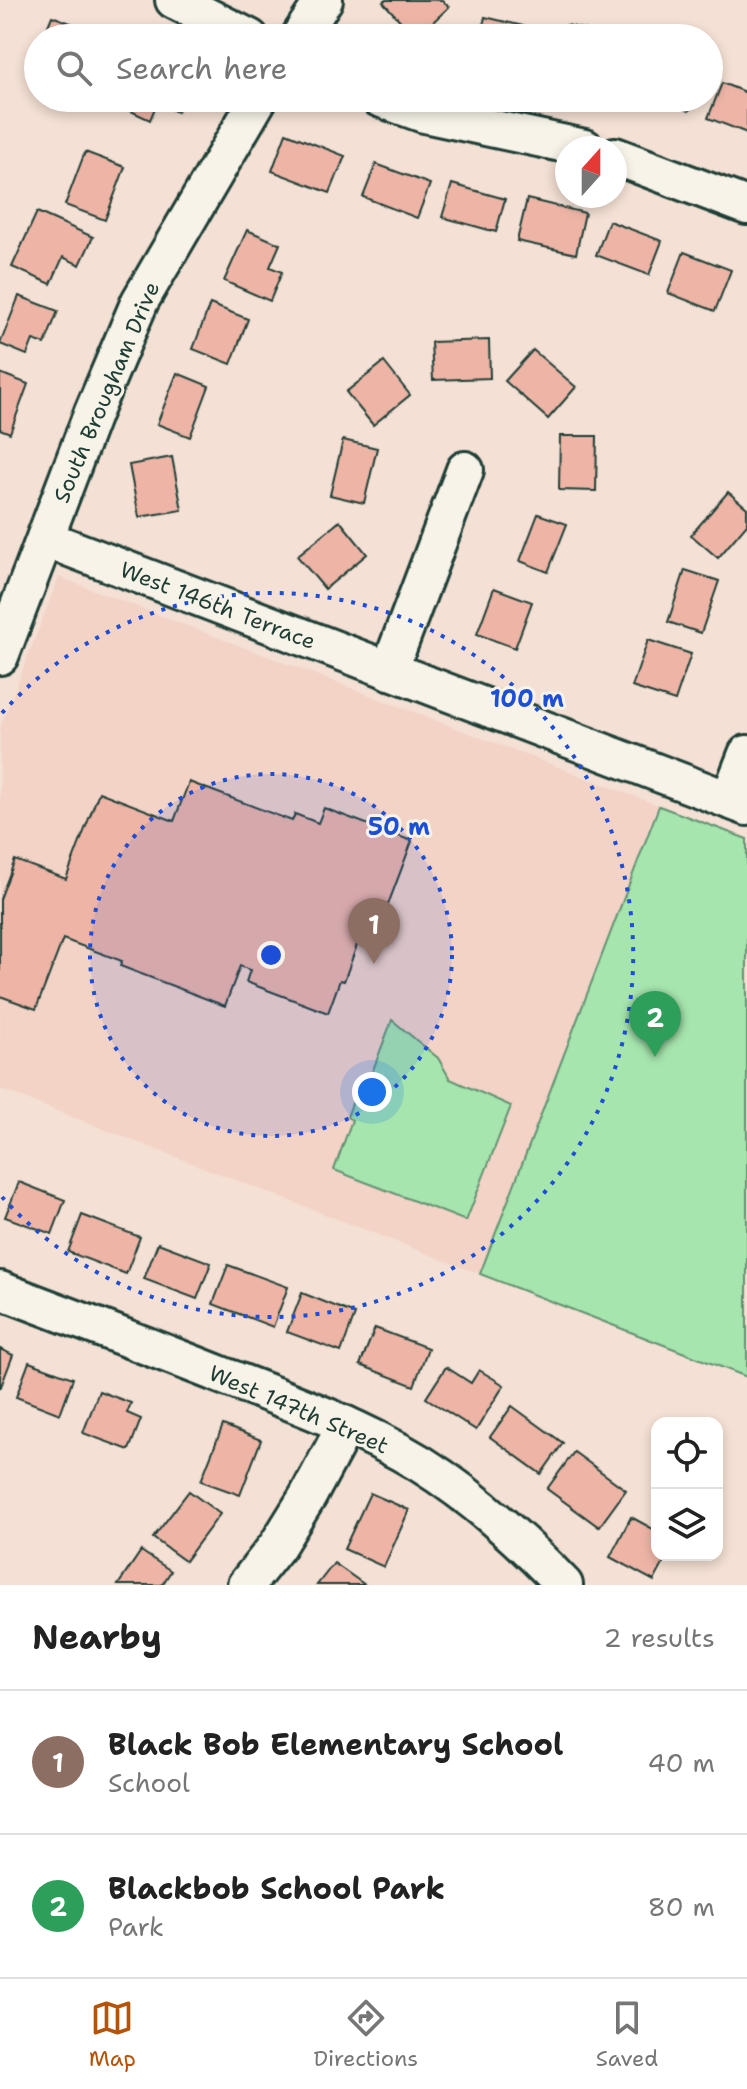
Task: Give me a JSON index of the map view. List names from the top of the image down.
{
  "streets": {
    "street": ["South Brougham Drive", "West 146th Terrace", "West 147th Street"]
  },
  "crossings": [
    ["South Brougham Drive", "West 146th Terrace"]
  ],
  "north": "top",
  "page": {
    "search": "Search here",
    "pins": ["1", "2"],
    "heading": ["Nearby", "2 results"],
    "list": [
      {
        "mark": "1",
        "name": "Black Bob Elementary School",
        "note": "School",
        "value": "40 m"
      },
      {
        "mark": "2",
        "name": "Blackbob School Park",
        "note": "Park",
        "value": "80 m"
      }
    ],
    "nav": ["Map", "Directions", "Saved"]
  },
  "rings": ["100 m", "50 m"]
}
